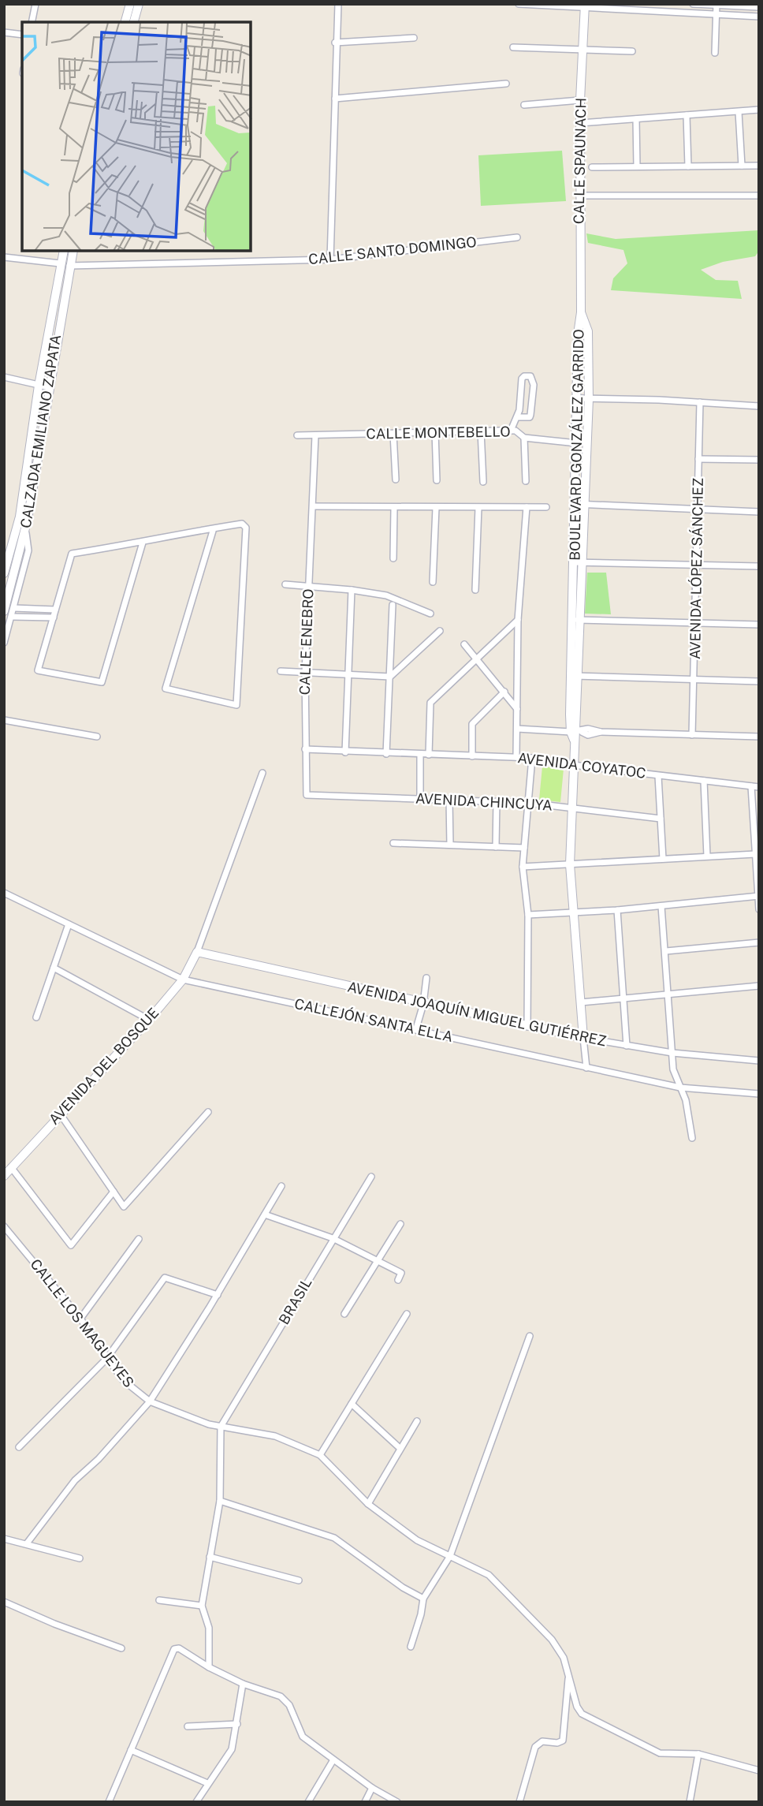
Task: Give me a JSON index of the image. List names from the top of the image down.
{
  "streets": {
    "street": [
      "CALLE SPAUNACH",
      "CALLE SANTO DOMINGO",
      "CALZADA EMILIANO ZAPATA",
      "CALLE MONTEBELLO",
      "BOULEVARD GONZÁLEZ GARRIDO",
      "AVENIDA LÓPEZ SÁNCHEZ",
      "CALLE ENEBRO",
      "AVENIDA COYATOC",
      "AVENIDA CHINCUYA",
      "AVENIDA JOAQUÍN MIGUEL GUTIÉRREZ",
      "CALLEJÓN SANTA ELLA",
      "AVENIDA DEL BOSQUE",
      "BRASIL",
      "CALLE LOS MAGUEYES"
    ]
  },
  "crossings": [
    ["CALLE SPAUNACH", "BOULEVARD GONZÁLEZ GARRIDO"],
    ["CALLE SANTO DOMINGO", "CALZADA EMILIANO ZAPATA"],
    ["CALLE MONTEBELLO", "BOULEVARD GONZÁLEZ GARRIDO"],
    ["CALLE MONTEBELLO", "CALLE ENEBRO"],
    ["BOULEVARD GONZÁLEZ GARRIDO", "AVENIDA COYATOC"],
    ["BOULEVARD GONZÁLEZ GARRIDO", "AVENIDA CHINCUYA"],
    ["BOULEVARD GONZÁLEZ GARRIDO", "AVENIDA JOAQUÍN MIGUEL GUTIÉRREZ"],
    ["BOULEVARD GONZÁLEZ GARRIDO", "CALLEJÓN SANTA ELLA"],
    ["CALLE ENEBRO", "AVENIDA COYATOC"],
    ["CALLE ENEBRO", "AVENIDA CHINCUYA"],
    ["AVENIDA JOAQUÍN MIGUEL GUTIÉRREZ", "AVENIDA DEL BOSQUE"],
    ["CALLEJÓN SANTA ELLA", "AVENIDA DEL BOSQUE"],
    ["BRASIL", "CALLE LOS MAGUEYES"]
  ]
}
